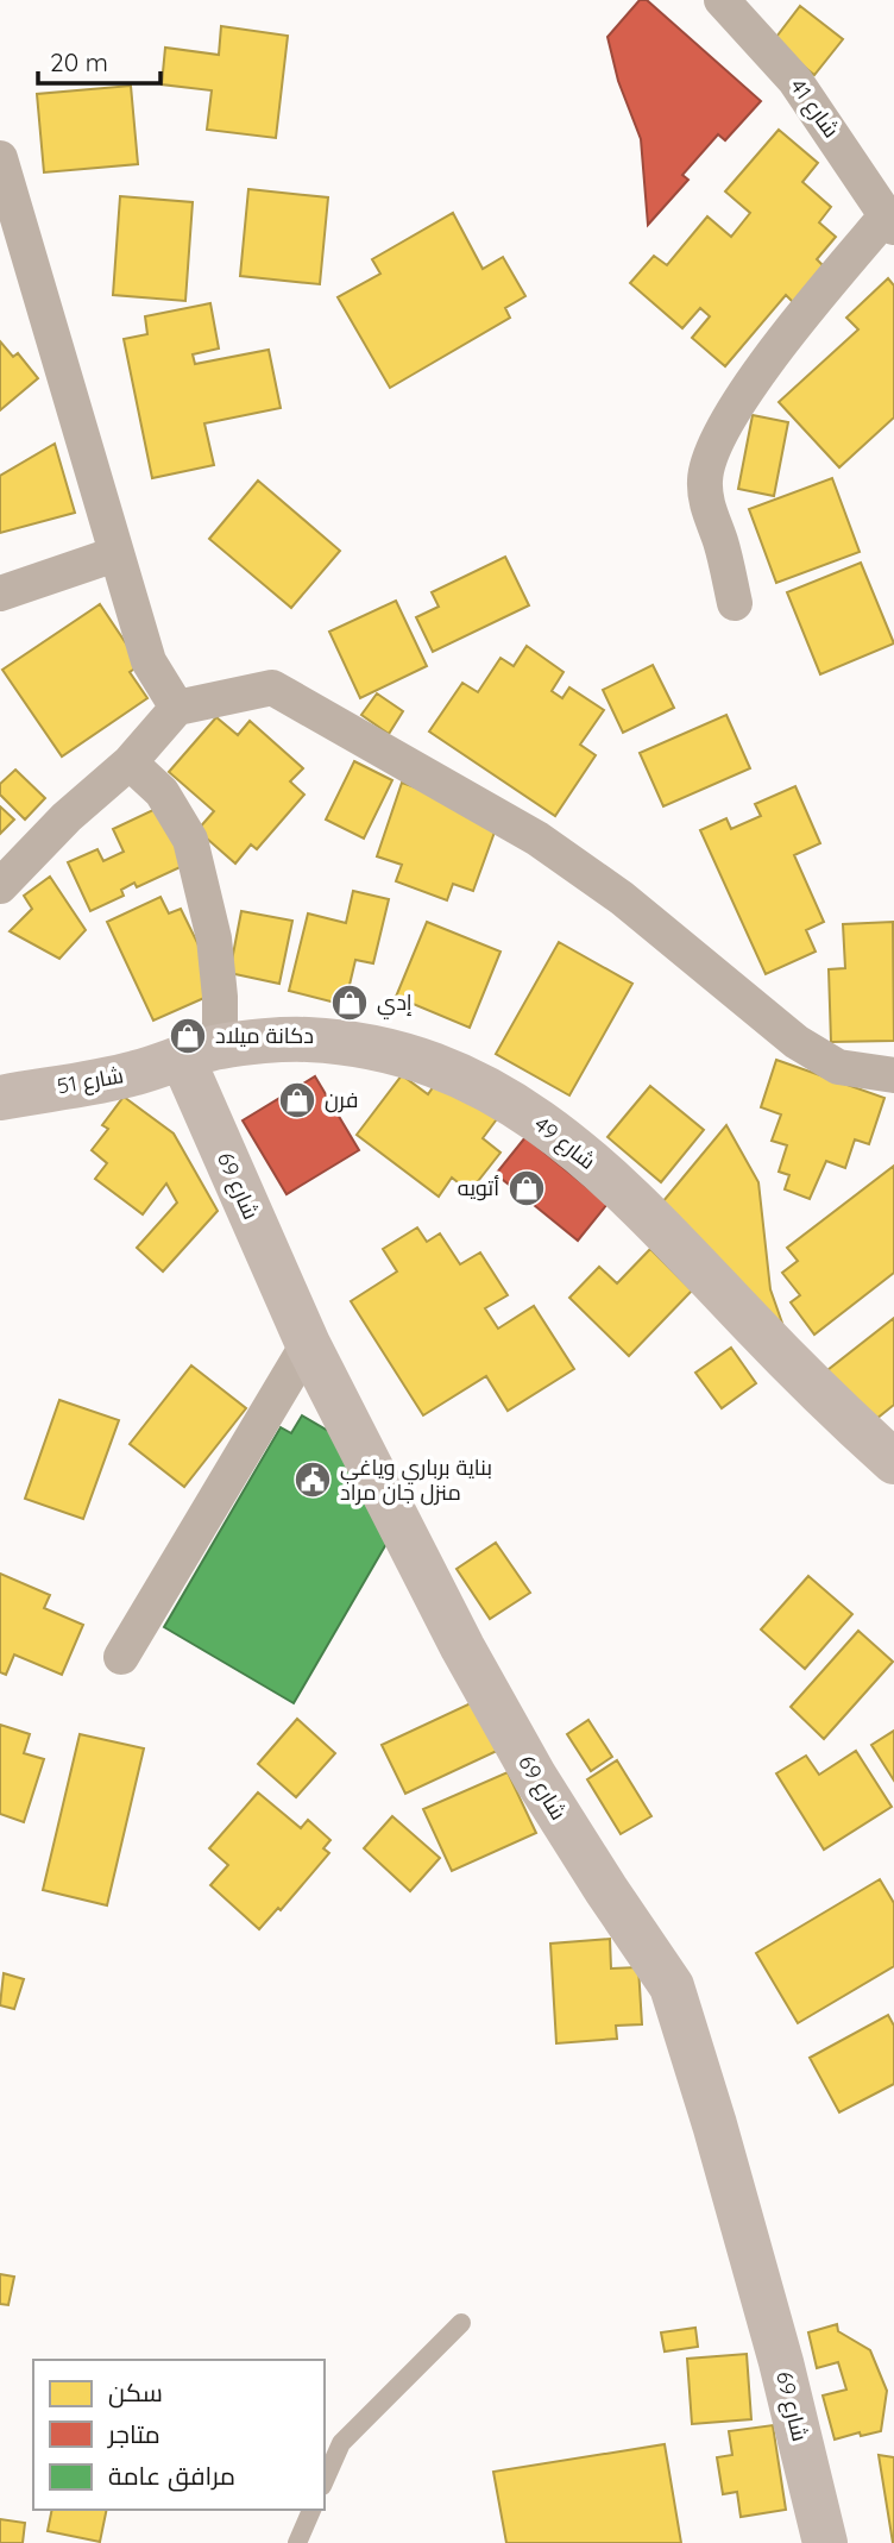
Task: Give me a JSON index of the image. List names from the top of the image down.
{
  "streets": {
    "street": [
      "شارع 41",
      "شارع 51",
      "شارع 49",
      "شارع 69"
    ]
  },
  "crossings": [
    ["شارع 51", "شارع 49"],
    ["شارع 49", "شارع 69"]
  ],
  "places": {
    "shop": [
      "إدي",
      "دكانة ميلاد",
      "فرن",
      "أتويه"
    ],
    "public building": ["بناية برباري وياغي منزل جان مراد"]
  },
  "legend": ["سكن", "متاجر", "مرافق عامة"],
  "scale_bar": "20 m"
}
